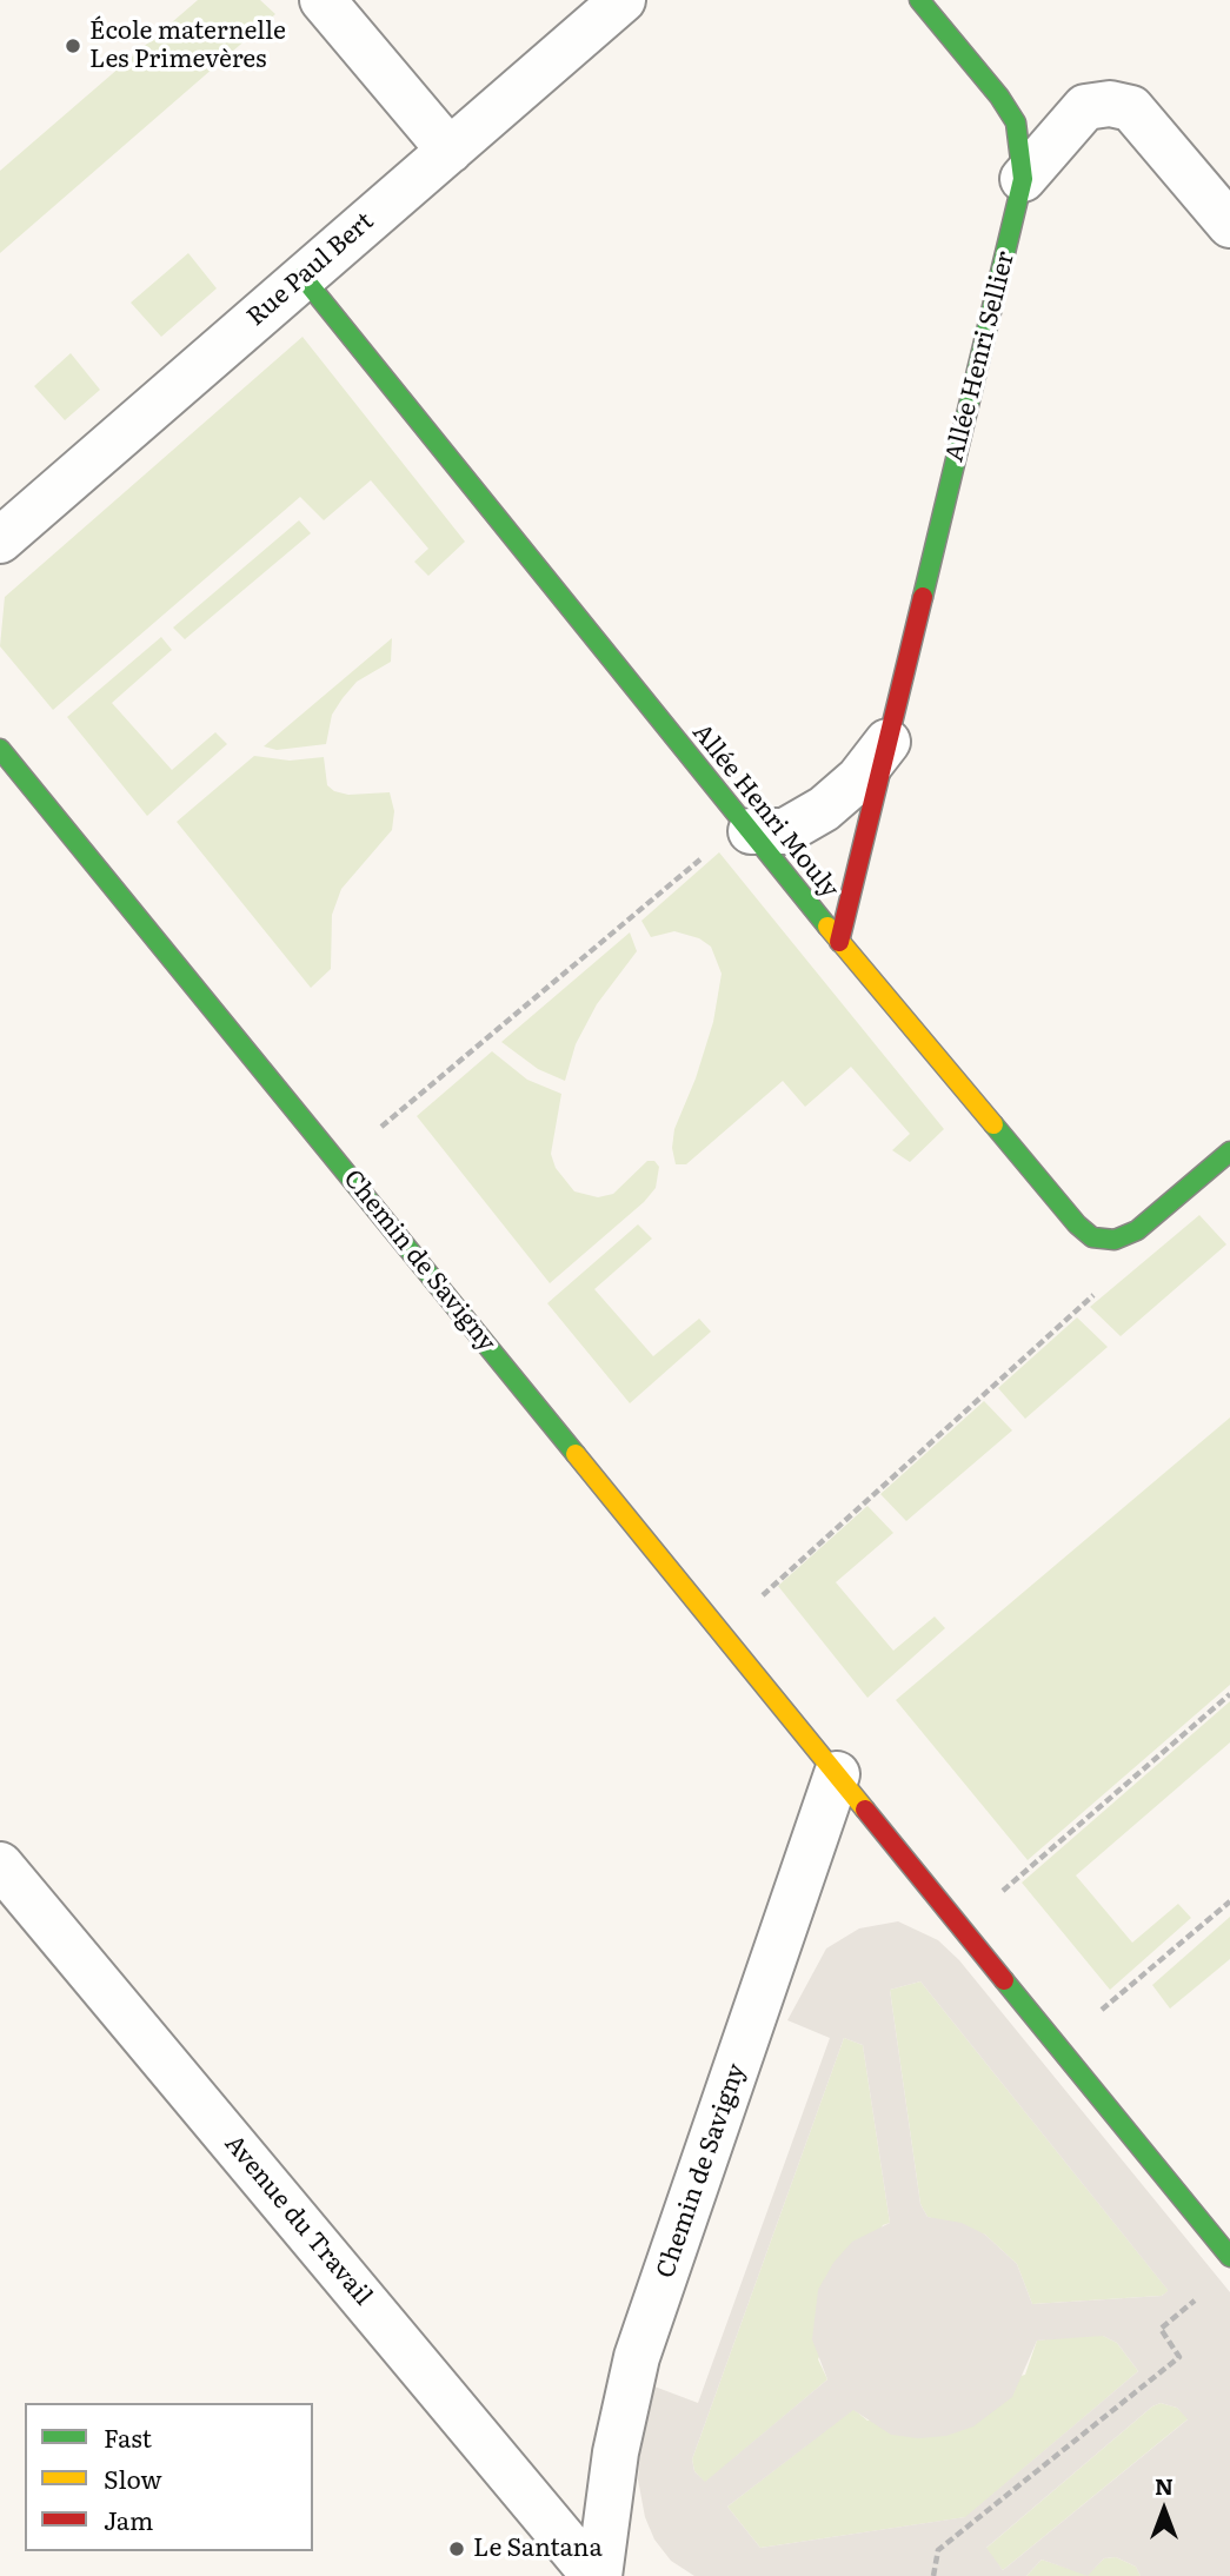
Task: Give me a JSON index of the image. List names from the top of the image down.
{
  "streets": {
    "street": [
      "Rue Paul Bert",
      "Allée Henri Sellier",
      "Allée Henri Mouly",
      "Chemin de Savigny",
      "Avenue du Travail"
    ]
  },
  "crossings": [
    ["Rue Paul Bert", "Allée Henri Mouly"],
    ["Allée Henri Sellier", "Allée Henri Mouly"],
    ["Chemin de Savigny", "Avenue du Travail"]
  ],
  "places": ["École maternelle Les Primevères", "Le Santana"],
  "legend": ["Fast", "Slow", "Jam"],
  "north": "top"
}
